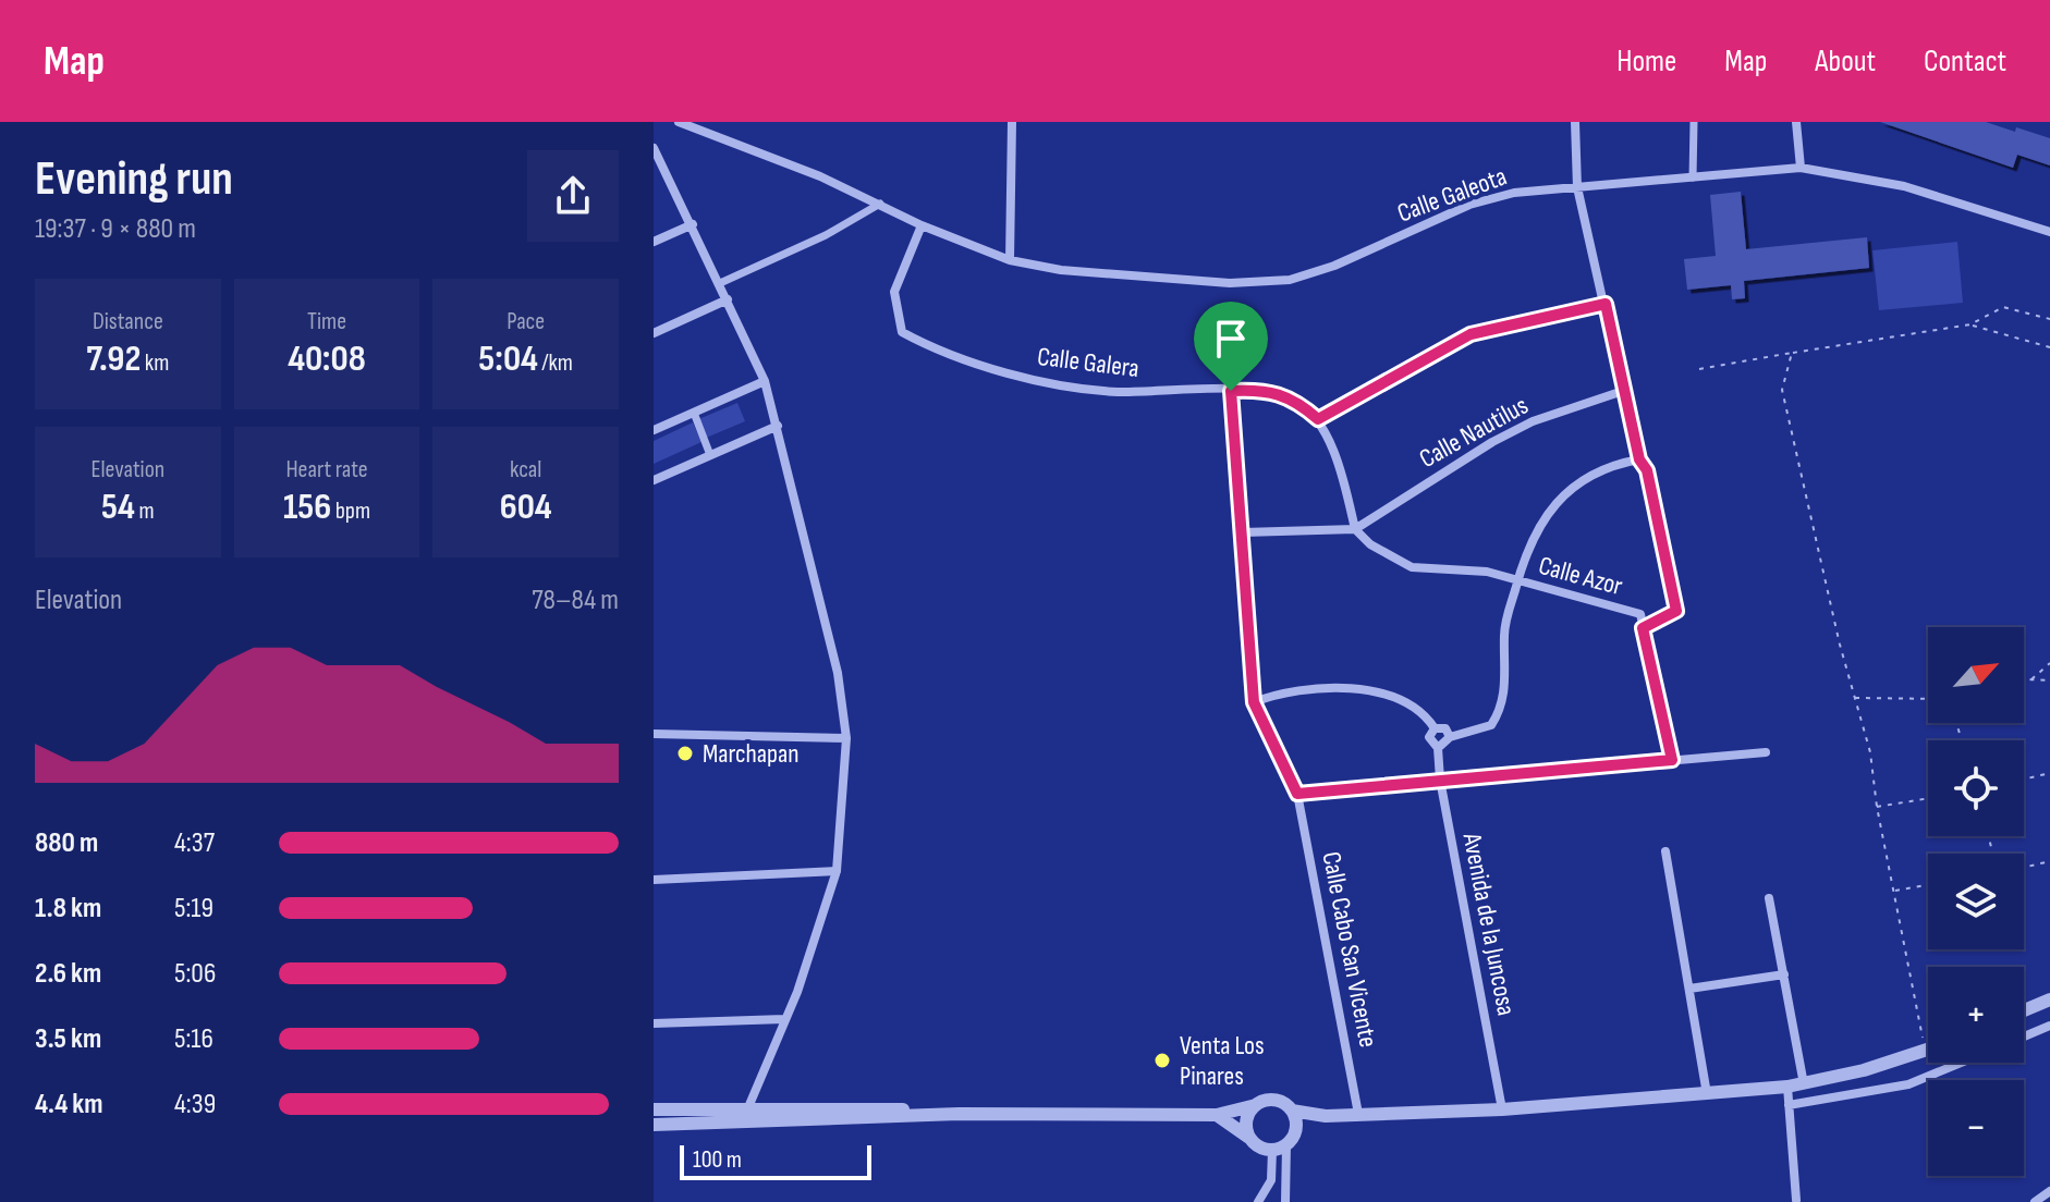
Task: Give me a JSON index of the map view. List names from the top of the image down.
{
  "streets": {
    "street": [
      "Calle Galeota",
      "Calle Galera",
      "Calle Nautilus",
      "Calle Azor",
      "Avenida de la Juncosa",
      "Calle Cabo San Vicente"
    ]
  },
  "crossings": [
    ["Calle Galeota", "Calle Galera"]
  ],
  "places": ["Marchapan", "Venta Los Pinares"],
  "scale_bar": "100 m",
  "north": "top right",
  "page": {
    "header": "Map",
    "nav": [
      "Home",
      "Map",
      "About",
      "Contact"
    ],
    "heading": ["Evening run", "19:37 · 9 × 880 m"],
    "stats": [
      ["Distance", "7.92 km"],
      ["Time", "40:08"],
      ["Pace", "5:04 /km"],
      ["Elevation", "54 m"],
      ["Heart rate", "156 bpm"],
      ["kcal", "604"]
    ],
    "chart": ["Elevation", "78–84 m"],
    "map_buttons": ["+", "−"],
    "list": [
      {
        "name": "880 m",
        "note": "4:37"
      },
      {
        "name": "1.8 km",
        "note": "5:19"
      },
      {
        "name": "2.6 km",
        "note": "5:06"
      },
      {
        "name": "3.5 km",
        "note": "5:16"
      },
      {
        "name": "4.4 km",
        "note": "4:39"
      }
    ],
    "scale": "100 m"
  }
}
